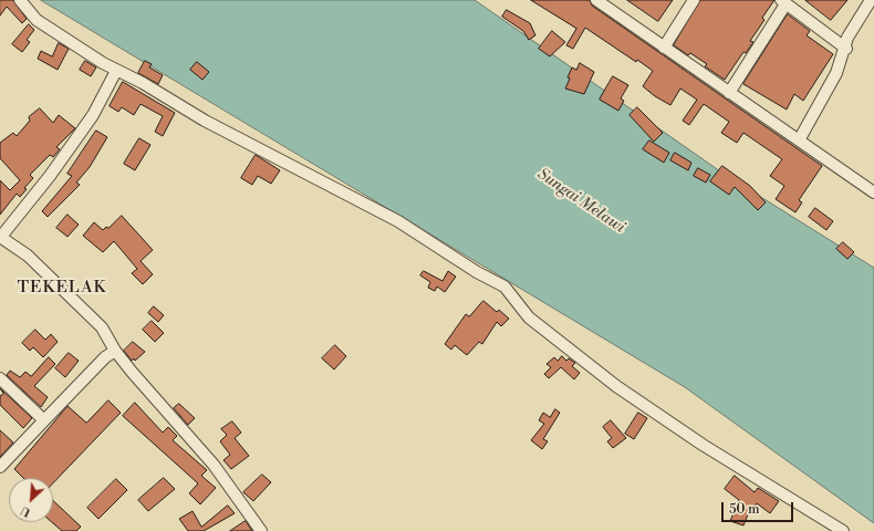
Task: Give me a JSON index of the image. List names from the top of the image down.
{
  "districts": ["TEKELAK"],
  "water": ["Sungai Melawi"],
  "scale_bar": "50 m",
  "north": "bottom left"
}
